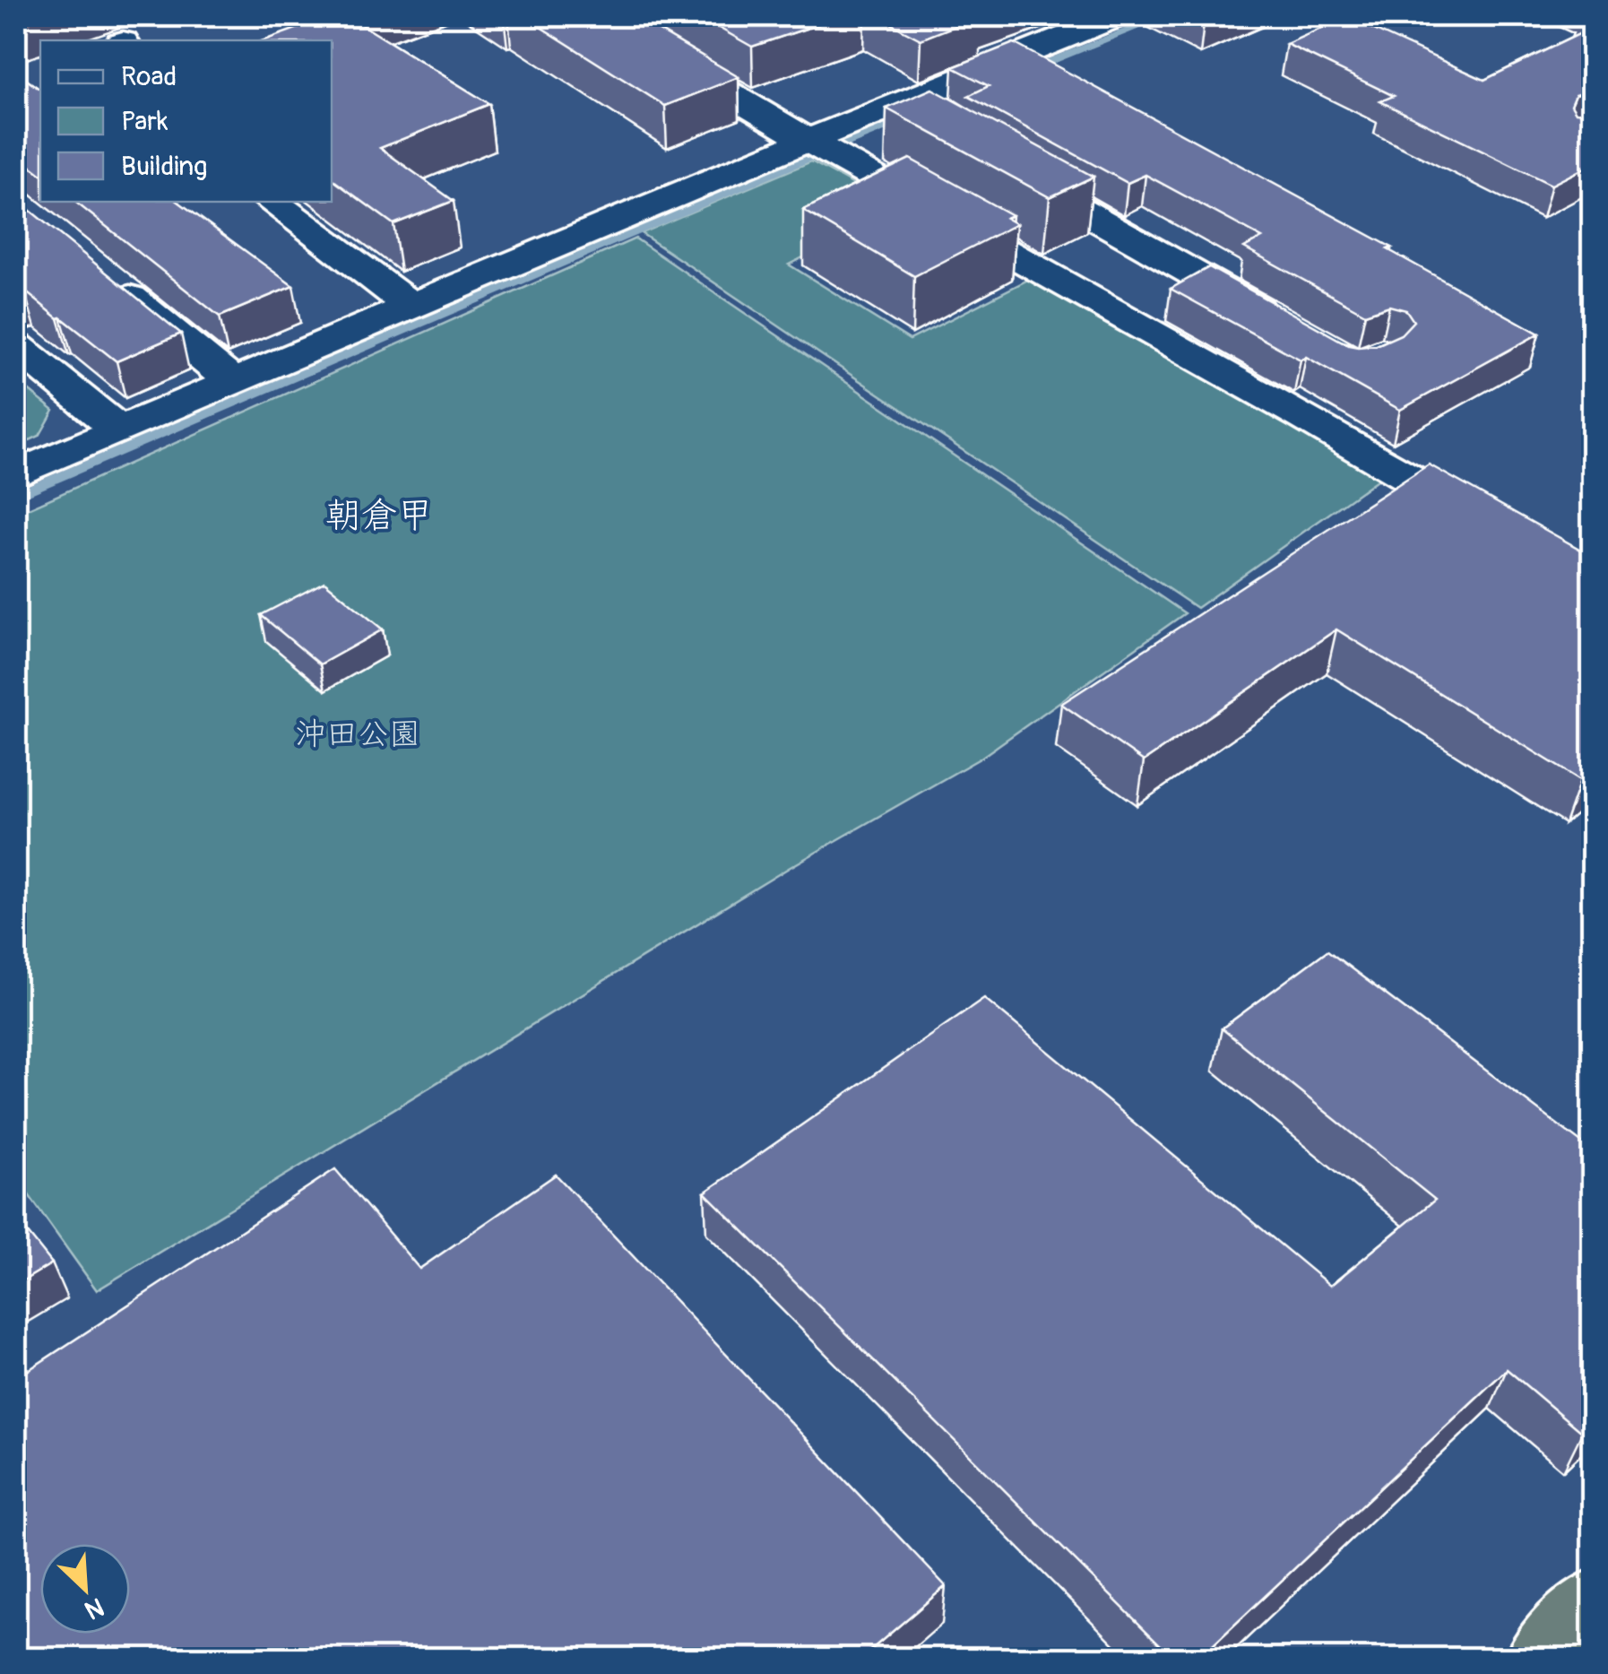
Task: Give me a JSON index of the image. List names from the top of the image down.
{
  "districts": ["朝倉甲"],
  "parks": ["沖田公園"],
  "legend": ["Road", "Park", "Building"],
  "north": "bottom right"
}
